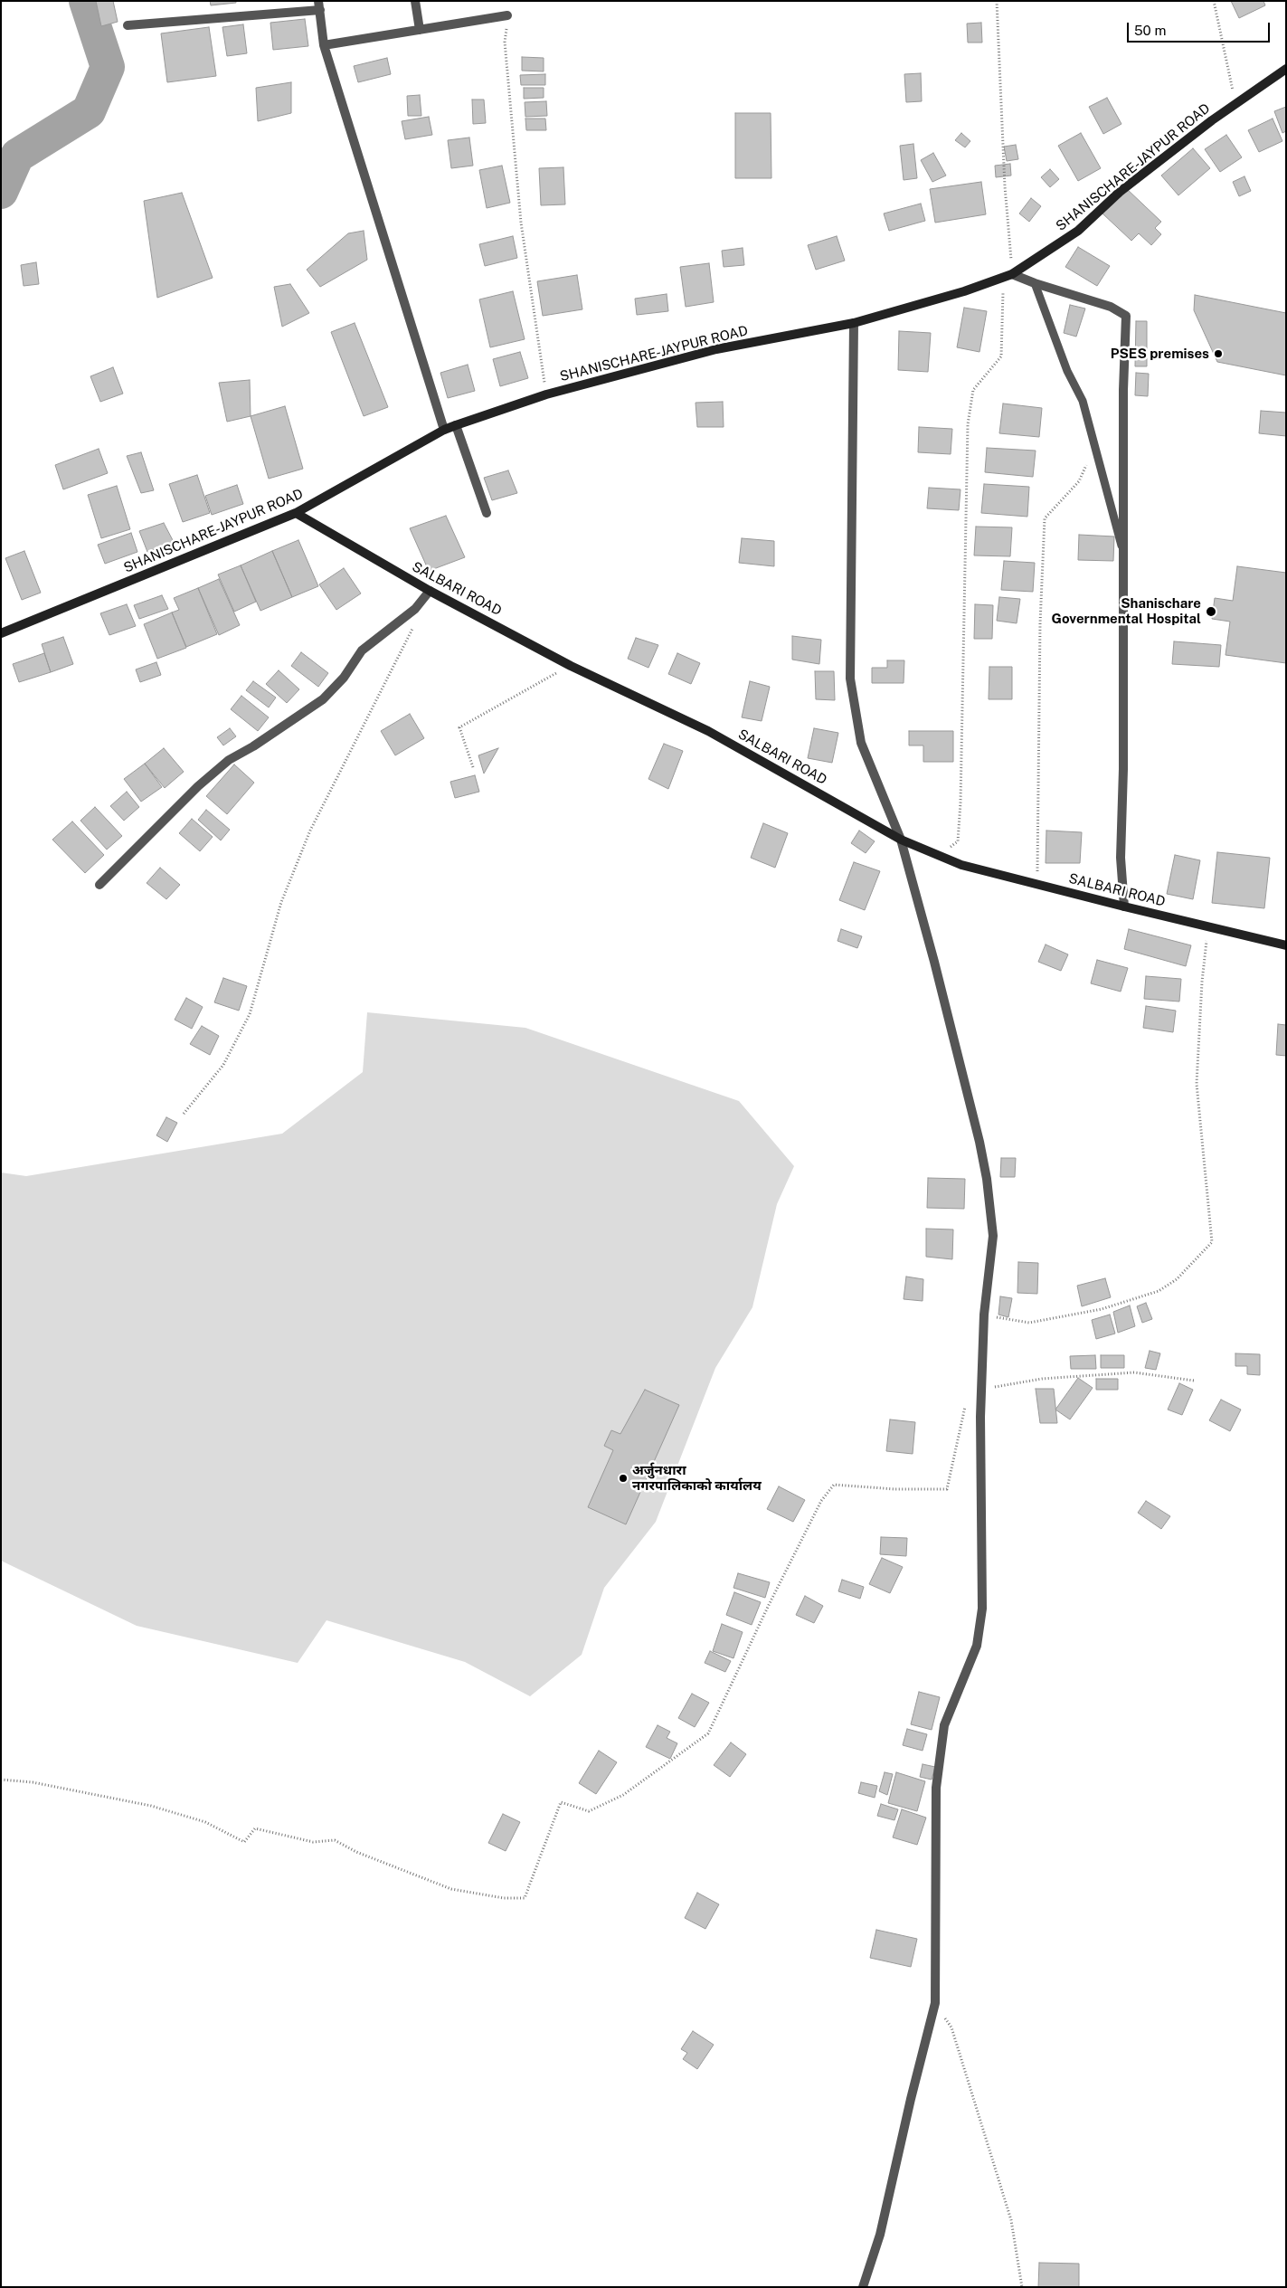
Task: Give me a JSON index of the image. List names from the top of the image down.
{
  "streets": {
    "street": ["SHANISCHARE-JAYPUR ROAD", "SALBARI ROAD"]
  },
  "crossings": [
    ["SHANISCHARE-JAYPUR ROAD", "SALBARI ROAD"]
  ],
  "places": ["PSES premises", "Shanischare Governmental Hospital", "अर्जुनधारा नगरपालिकाको कार्यालय"],
  "scale_bar": "50 m"
}
